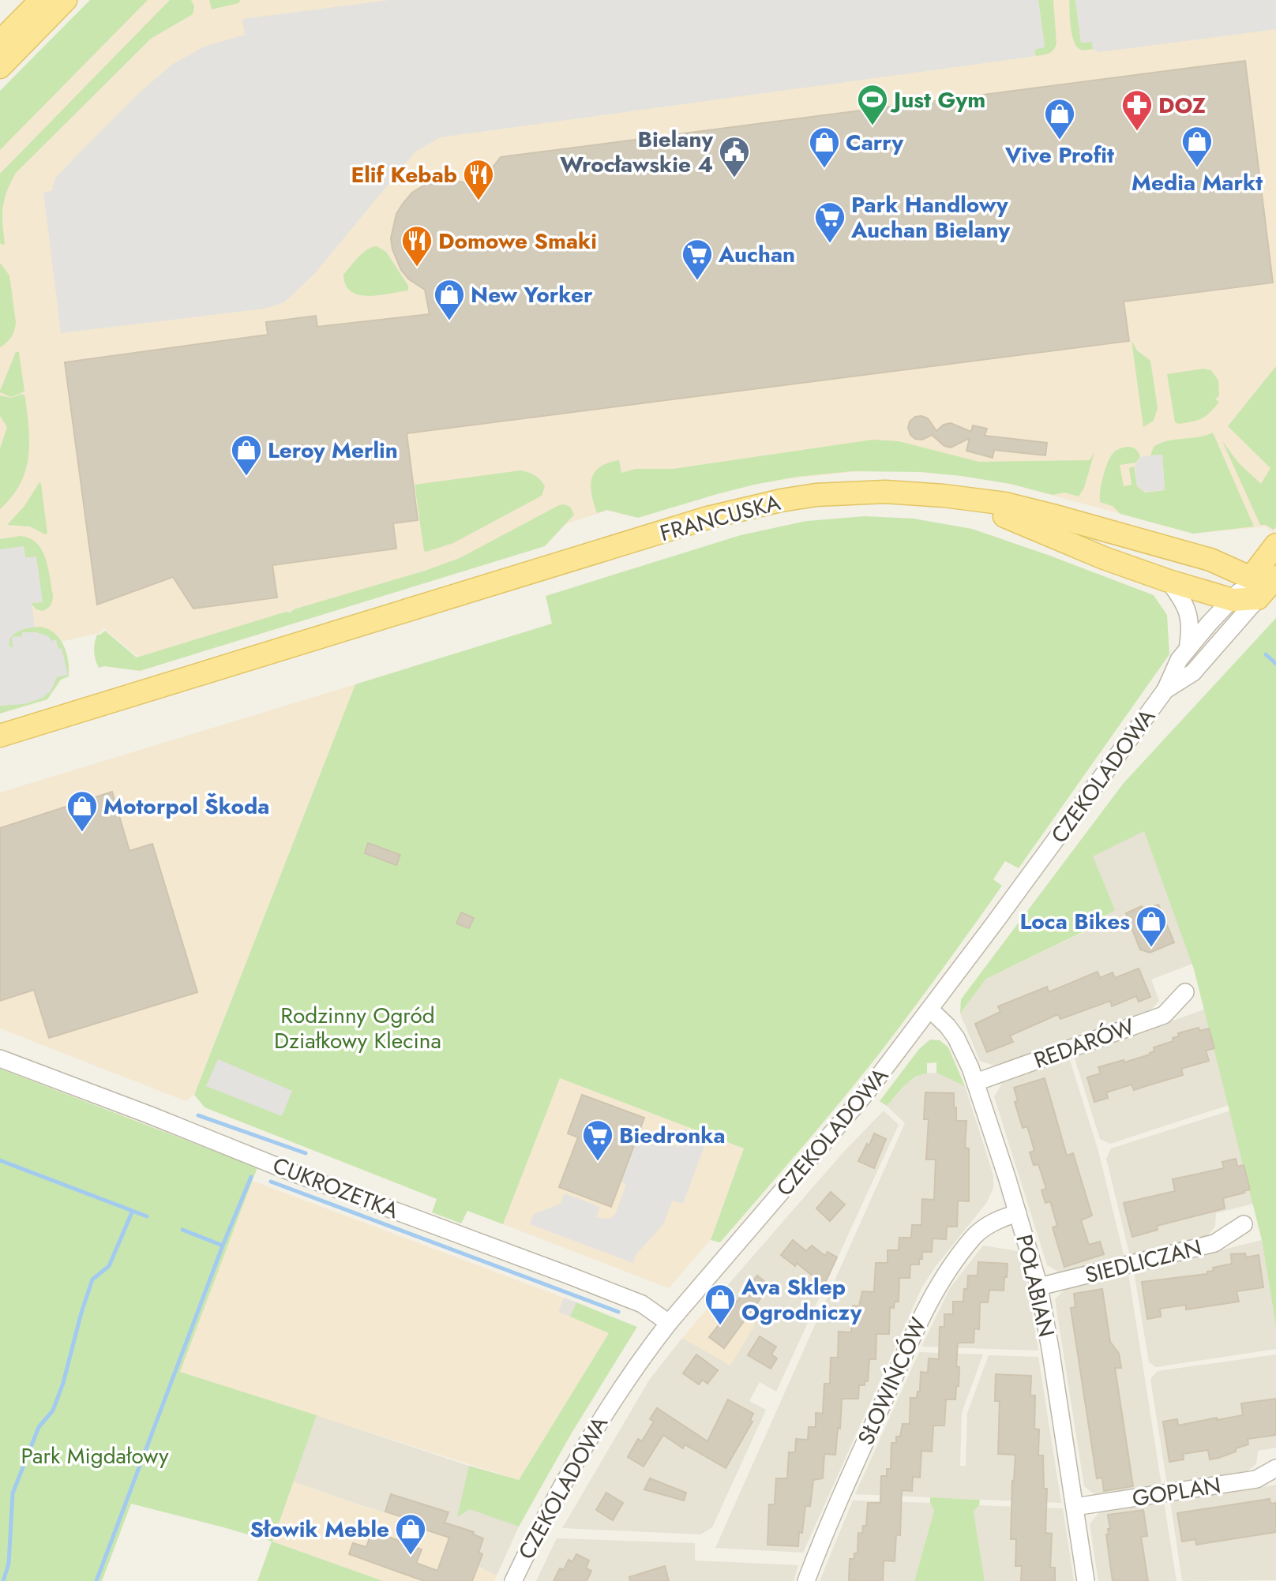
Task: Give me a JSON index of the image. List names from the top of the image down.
{
  "streets": {
    "main road": ["FRANCUSKA", "CZEKOLADOWA"],
    "street": [
      "REDARÓW",
      "CUKROZETKA",
      "SIEDLICZAN",
      "POŁABIAN",
      "SŁOWIŃCÓW",
      "GOPLAN"
    ]
  },
  "crossings": [
    ["CZEKOLADOWA", "CUKROZETKA"],
    ["CZEKOLADOWA", "POŁABIAN"],
    ["REDARÓW", "POŁABIAN"],
    ["SIEDLICZAN", "POŁABIAN"],
    ["POŁABIAN", "SŁOWIŃCÓW"],
    ["POŁABIAN", "GOPLAN"]
  ],
  "parks": ["Rodzinny Ogród Działkowy Klecina", "Park Migdałowy"],
  "places": {
    "sports": ["Just Gym"],
    "pharmacy": ["DOZ"],
    "shop": [
      "Vive Profit",
      "Media Markt",
      "Carry",
      "New Yorker",
      "Leroy Merlin",
      "Motorpol Škoda",
      "Loca Bikes",
      "Ava Sklep Ogrodniczy",
      "Słowik Meble"
    ],
    "public building": ["Bielany Wrocławskie 4"],
    "restaurant": ["Elif Kebab", "Domowe Smaki"],
    "supermarket": ["Park Handlowy Auchan Bielany", "Auchan", "Biedronka"]
  }
}
